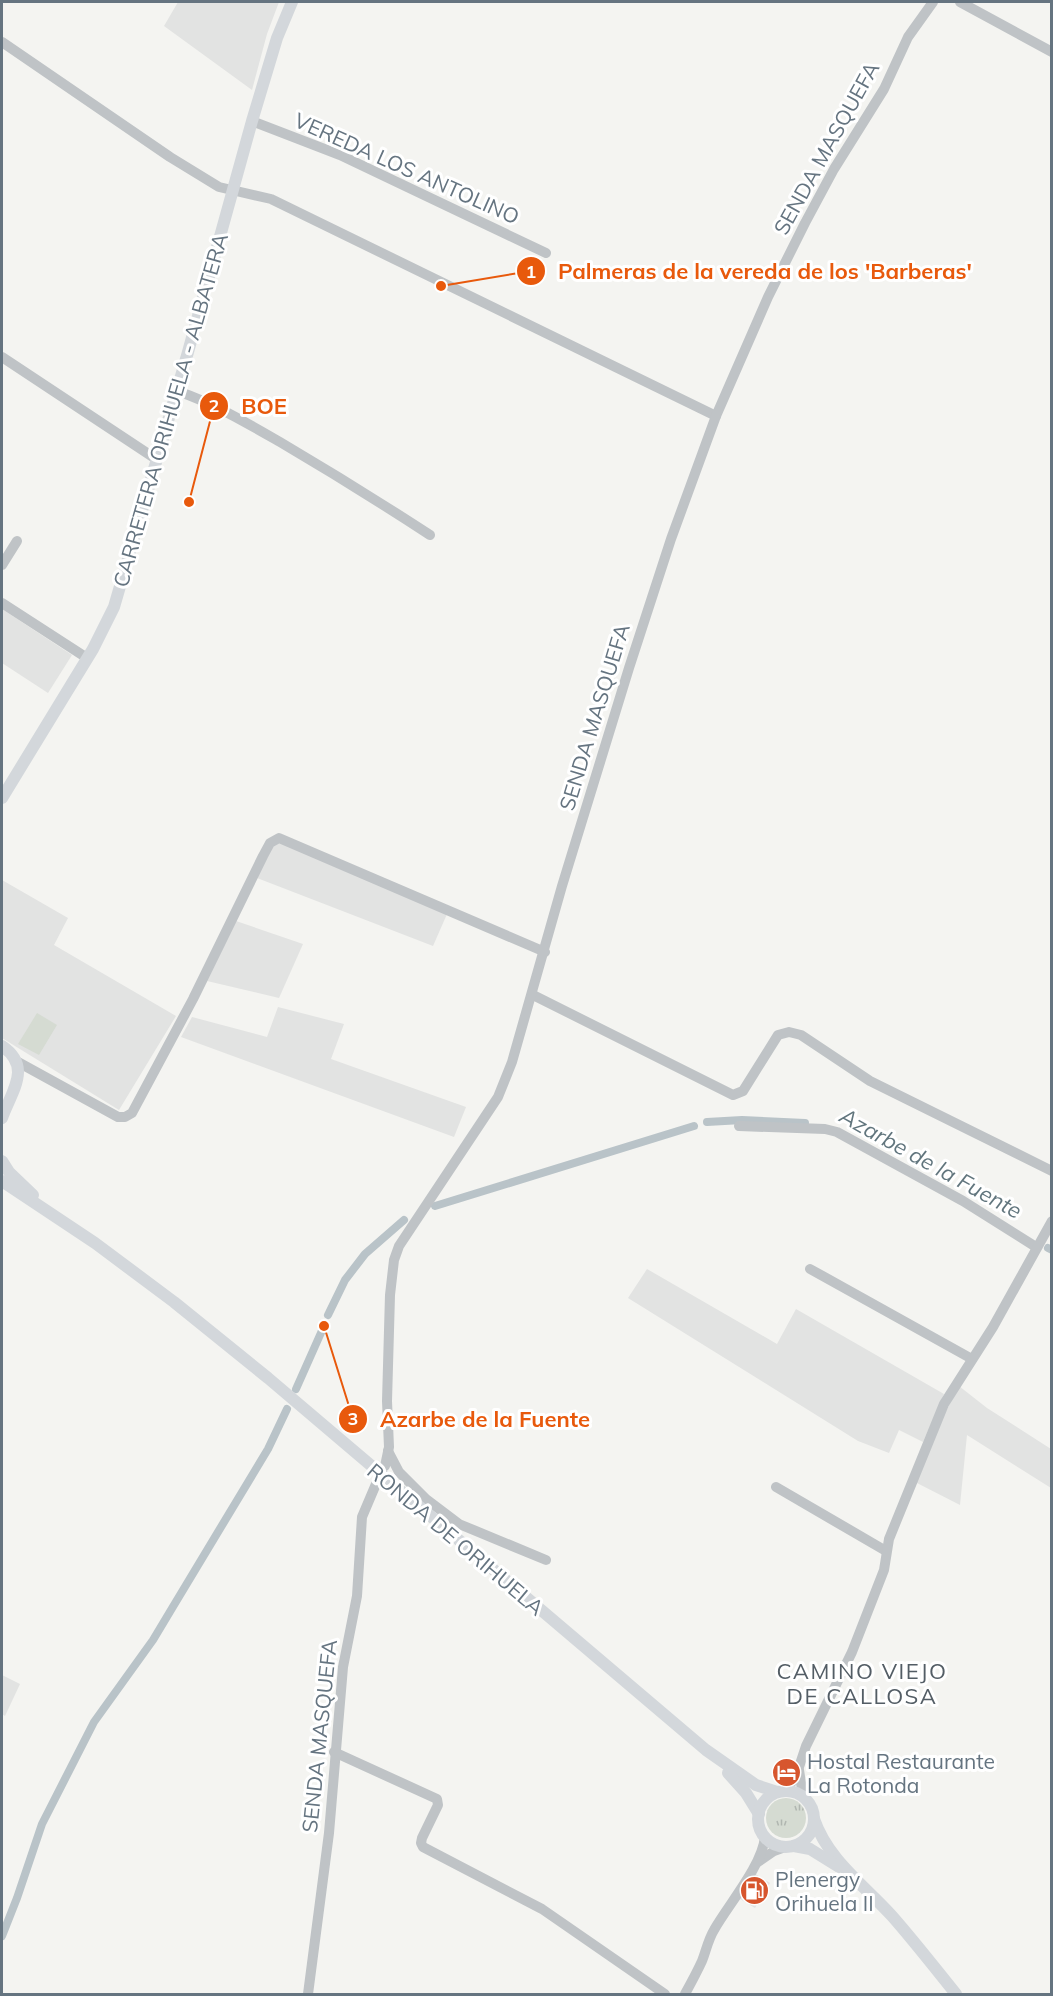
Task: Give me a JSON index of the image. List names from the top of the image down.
{
  "streets": {
    "main road": ["CARRETERA ORIHUELA - ALBATERA", "RONDA DE ORIHUELA"],
    "street": ["SENDA MASQUEFA", "VEREDA LOS ANTOLINO"]
  },
  "crossings": [
    ["VEREDA LOS ANTOLINO", "CARRETERA ORIHUELA - ALBATERA"]
  ],
  "districts": ["CAMINO VIEJO DE CALLOSA"],
  "water": ["Azarbe de la Fuente"],
  "places": {
    "other": ["Palmeras de la vereda de los 'Barberas'", "BOE", "Azarbe de la Fuente"],
    "hotel": ["Hostal Restaurante La Rotonda"],
    "fuel station": ["Plenergy Orihuela II"]
  }
}
